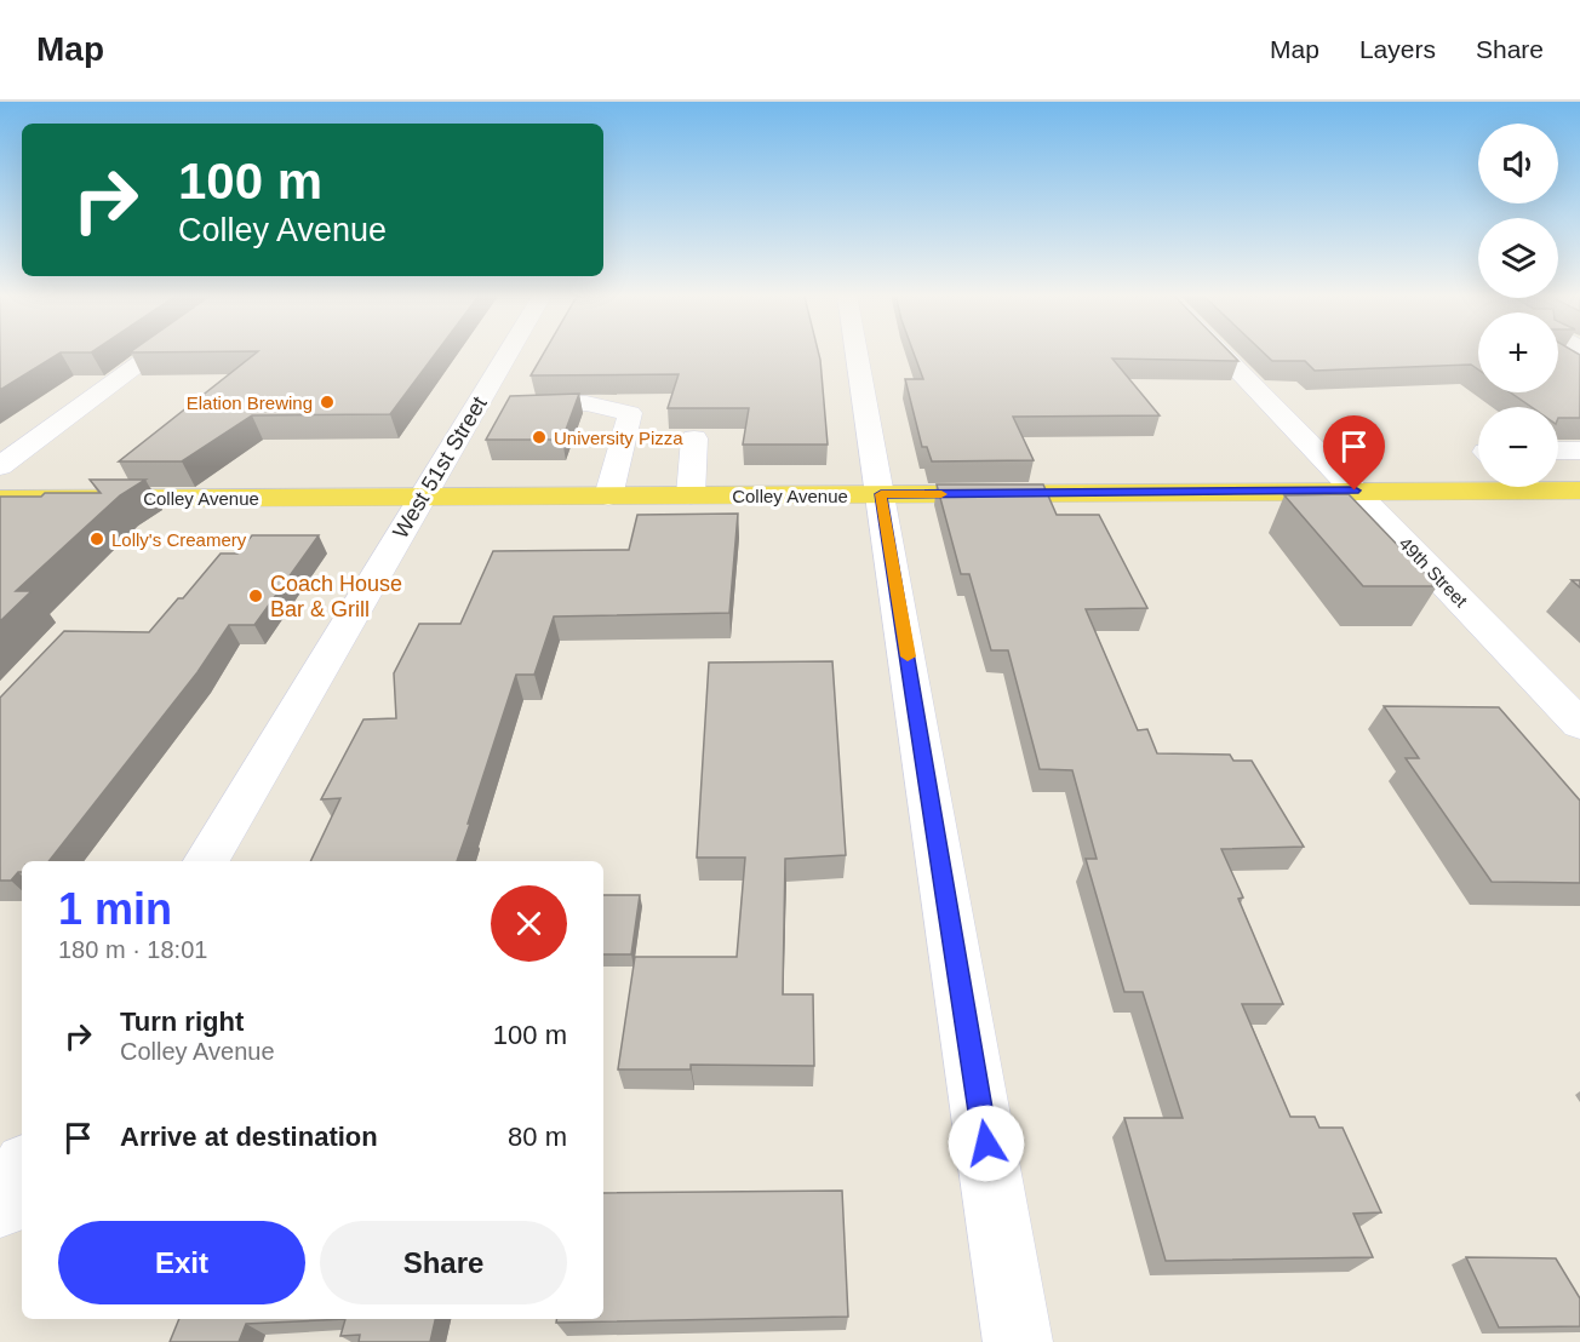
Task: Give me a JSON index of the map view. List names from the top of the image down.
{
  "streets": {
    "main road": ["Colley Avenue"],
    "street": ["West 51st Street", "49th Street"]
  },
  "crossings": [
    ["West 51st Street", "Colley Avenue"],
    ["Colley Avenue", "49th Street"]
  ],
  "places": [
    "Elation Brewing",
    "University Pizza",
    "Lolly's Creamery",
    "Coach House Bar & Grill"
  ],
  "page": {
    "header": "Map",
    "nav": ["Map", "Layers", "Share"],
    "map_buttons": ["+", "−"],
    "turn": ["100 m", "Colley Avenue"],
    "heading": ["1 min", "180 m · 18:01"],
    "list": [
      {
        "name": "Turn right",
        "note": "Colley Avenue",
        "value": "100 m"
      },
      {
        "name": "Arrive at destination",
        "value": "80 m"
      }
    ],
    "buttons": ["Exit", "Share"]
  }
}
